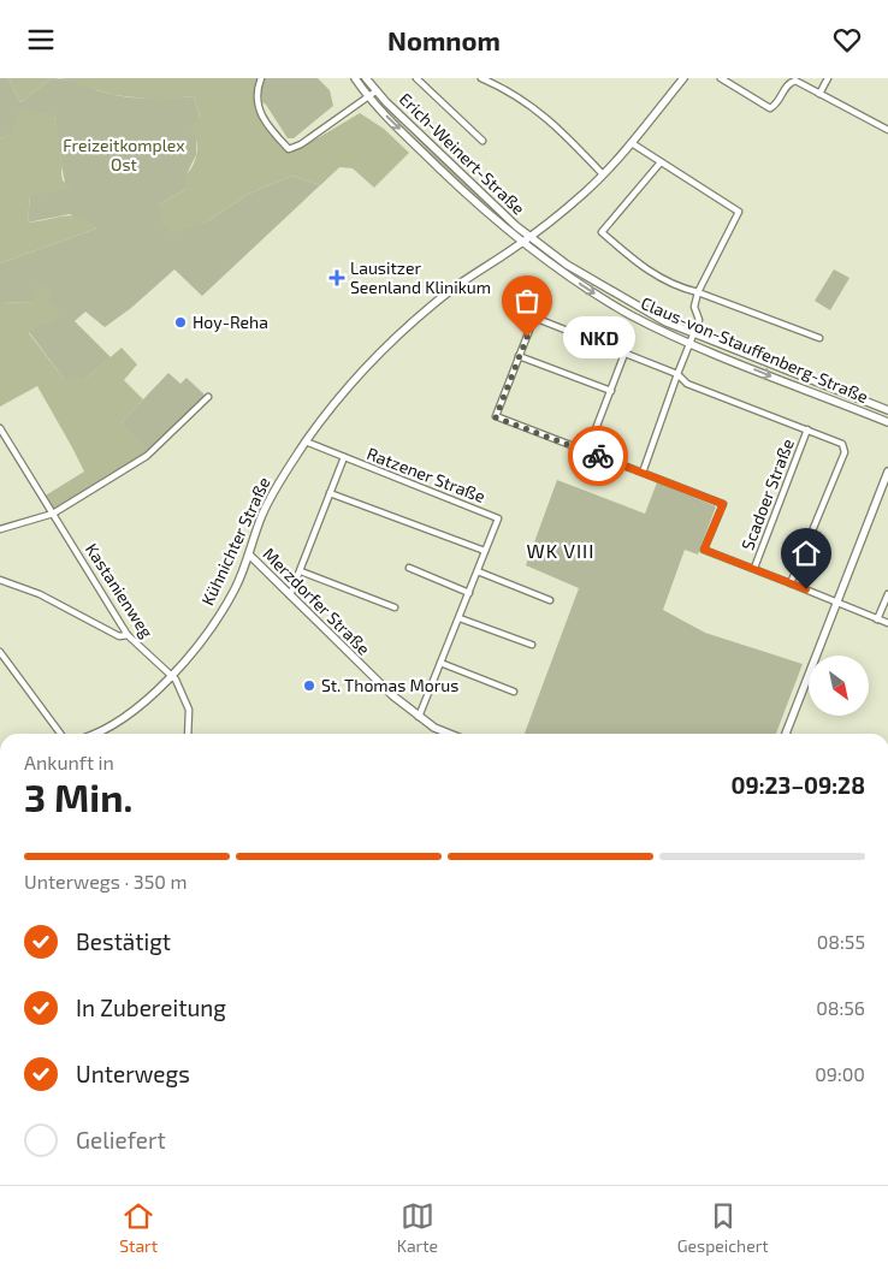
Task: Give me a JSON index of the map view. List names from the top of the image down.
{
  "streets": {
    "street": [
      "Erich-Weinert-Straße",
      "Claus-von-Stauffenberg-Straße",
      "Ratzener Straße",
      "Scadoer Straße",
      "Kühnichter Straße",
      "Kastanienweg",
      "Merzdorfer Straße"
    ]
  },
  "crossings": [
    ["Erich-Weinert-Straße", "Claus-von-Stauffenberg-Straße"],
    ["Erich-Weinert-Straße", "Kühnichter Straße"],
    ["Claus-von-Stauffenberg-Straße", "Kühnichter Straße"],
    ["Ratzener Straße", "Kühnichter Straße"],
    ["Ratzener Straße", "Merzdorfer Straße"],
    ["Kühnichter Straße", "Kastanienweg"],
    ["Kühnichter Straße", "Merzdorfer Straße"]
  ],
  "districts": ["WK VIII"],
  "parks": ["Freizeitkomplex Ost"],
  "places": {
    "health": ["Lausitzer Seenland Klinikum"],
    "other": ["Hoy-Reha", "NKD", "St. Thomas Morus"]
  },
  "north": "bottom right",
  "page": {
    "header": "Nomnom",
    "bubble": "NKD",
    "heading": ["3 Min.", "Ankunft in", "09:23–09:28"],
    "bar": "Unterwegs · 350 m",
    "list": [
      ["Bestätigt", "08:55"],
      ["In Zubereitung", "08:56"],
      ["Unterwegs", "09:00"],
      "Geliefert"
    ],
    "tabs": ["Start", "Karte", "Gespeichert"]
  }
}
